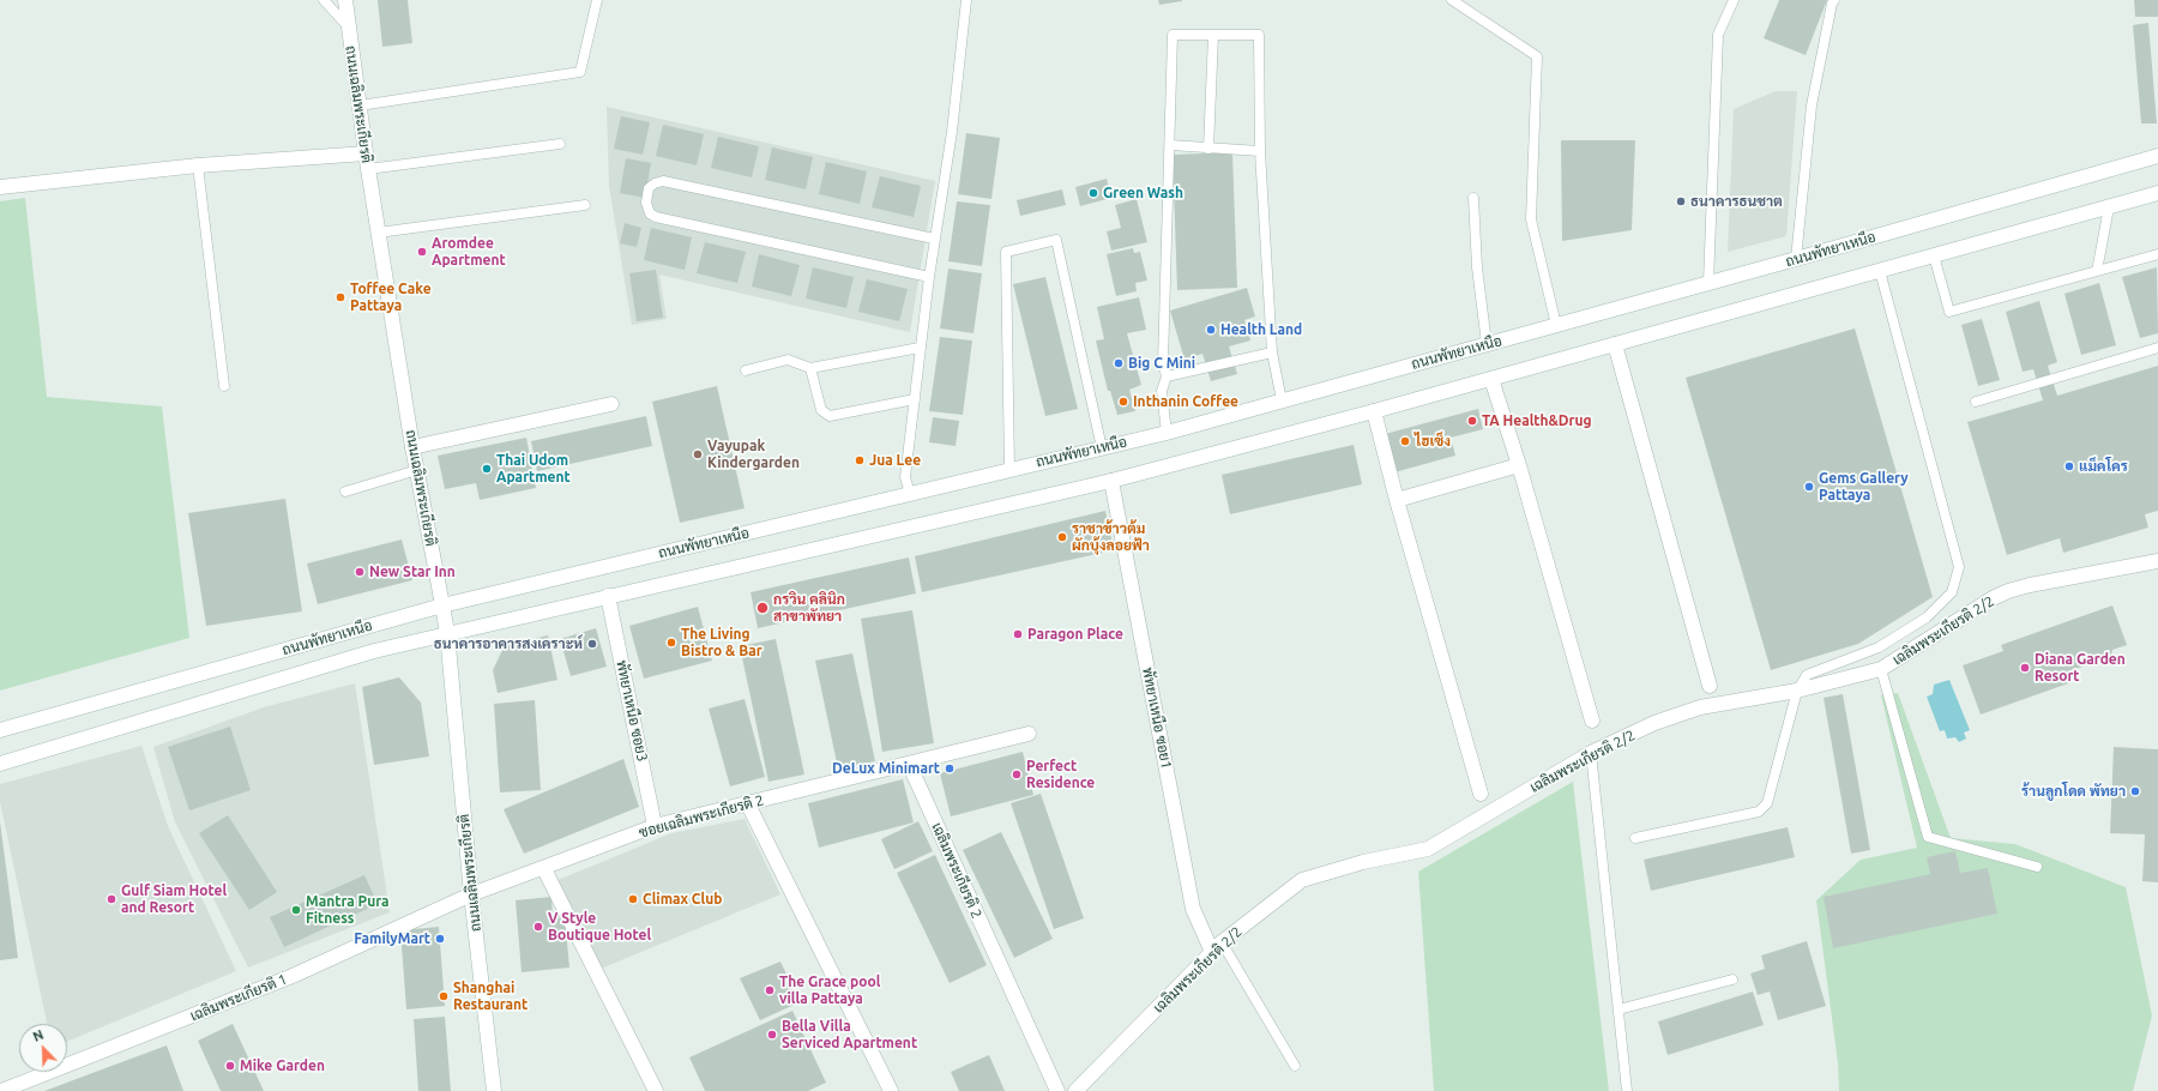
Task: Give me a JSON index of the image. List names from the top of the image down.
{
  "streets": {
    "street": [
      "ถนนเฉลิมพระเกียรติ",
      "ถนนพัทยาเหนือ",
      "เฉลิมพระเกียรติ 2/2",
      "พัทยาเหนือ ซอย3",
      "พัทยาเหนือ ซอย1",
      "ซอยเฉลิมพระเกียรติ 2",
      "เฉลิมพระเกียรติ 2",
      "เฉลิมพระเกียรติ 1"
    ]
  },
  "crossings": [
    ["ถนนเฉลิมพระเกียรติ", "ถนนพัทยาเหนือ"],
    ["ถนนเฉลิมพระเกียรติ", "ซอยเฉลิมพระเกียรติ 2"],
    ["ถนนเฉลิมพระเกียรติ", "เฉลิมพระเกียรติ 1"],
    ["ถนนพัทยาเหนือ", "พัทยาเหนือ ซอย3"],
    ["ถนนพัทยาเหนือ", "พัทยาเหนือ ซอย1"],
    ["เฉลิมพระเกียรติ 2/2", "พัทยาเหนือ ซอย1"],
    ["พัทยาเหนือ ซอย3", "ซอยเฉลิมพระเกียรติ 2"],
    ["ซอยเฉลิมพระเกียรติ 2", "เฉลิมพระเกียรติ 2"],
    ["ซอยเฉลิมพระเกียรติ 2", "เฉลิมพระเกียรติ 1"]
  ],
  "places": [
    "Green Wash",
    "ธนาคารธนชาต",
    "Aromdee Apartment",
    "Toffee Cake Pattaya",
    "Health Land",
    "Big C Mini",
    "Inthanin Coffee",
    "TA Health&Drug",
    "ไฮเซ็ง",
    "Vayupak Kindergarden",
    "Jua Lee",
    "แม็คโคร",
    "Thai Udom Apartment",
    "Gems Gallery Pattaya",
    "ราชาข้าวต้ม ผักบุ้งลอยฟ้า",
    "New Star Inn",
    "กรวิน คลินิก สาขาพัทยา",
    "Paragon Place",
    "The Living Bistro & Bar",
    "ธนาคารอาคารสงเคราะห์",
    "Diana Garden Resort",
    "DeLux Minimart",
    "Perfect Residence",
    "ร้านลูกโดด พัทยา",
    "Gulf Siam Hotel and Resort",
    "Climax Club",
    "Mantra Pura Fitness",
    "V Style Boutique Hotel",
    "FamilyMart",
    "The Grace pool villa Pattaya",
    "Shanghai Restaurant",
    "Bella Villa Serviced Apartment",
    "Mike Garden"
  ],
  "north": "top left"
}
